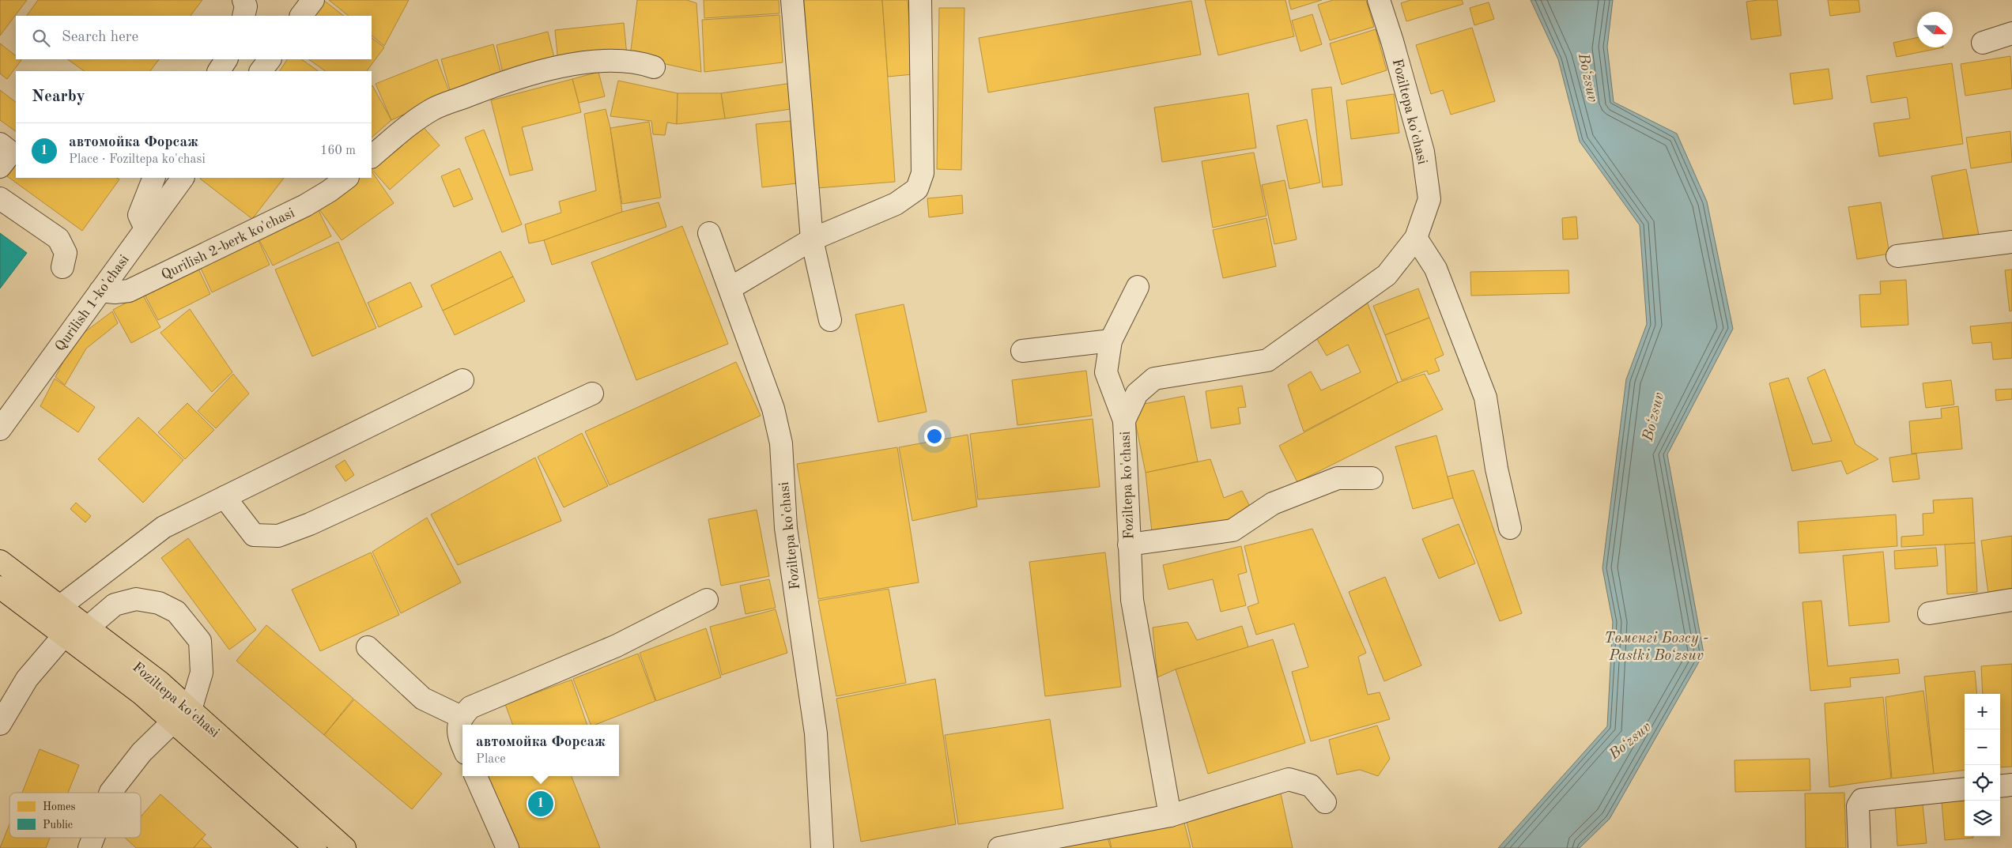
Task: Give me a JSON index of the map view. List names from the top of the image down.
{
  "streets": {
    "main road": ["Foziltepa ko'chasi"],
    "street": ["Qurilish 2-berk ko'chasi", "Qurilish 1-ko'chasi"]
  },
  "crossings": [
    ["Qurilish 2-berk ko'chasi", "Qurilish 1-ko'chasi"]
  ],
  "water": ["Boʻzsuv", "Төменгі Бозсу - Pastki Boʻzsuv"],
  "legend": ["Homes", "Public"],
  "north": "right",
  "page": {
    "search": "Search here",
    "heading": "Nearby",
    "list": [
      {
        "mark": "1",
        "name": "автомойка Форсаж",
        "note": "Place · Foziltepa ko'chasi",
        "value": "160 m"
      }
    ],
    "map_buttons": ["+", "−"],
    "popup": ["автомойка Форсаж", "Place"],
    "pins": "1"
  }
}
